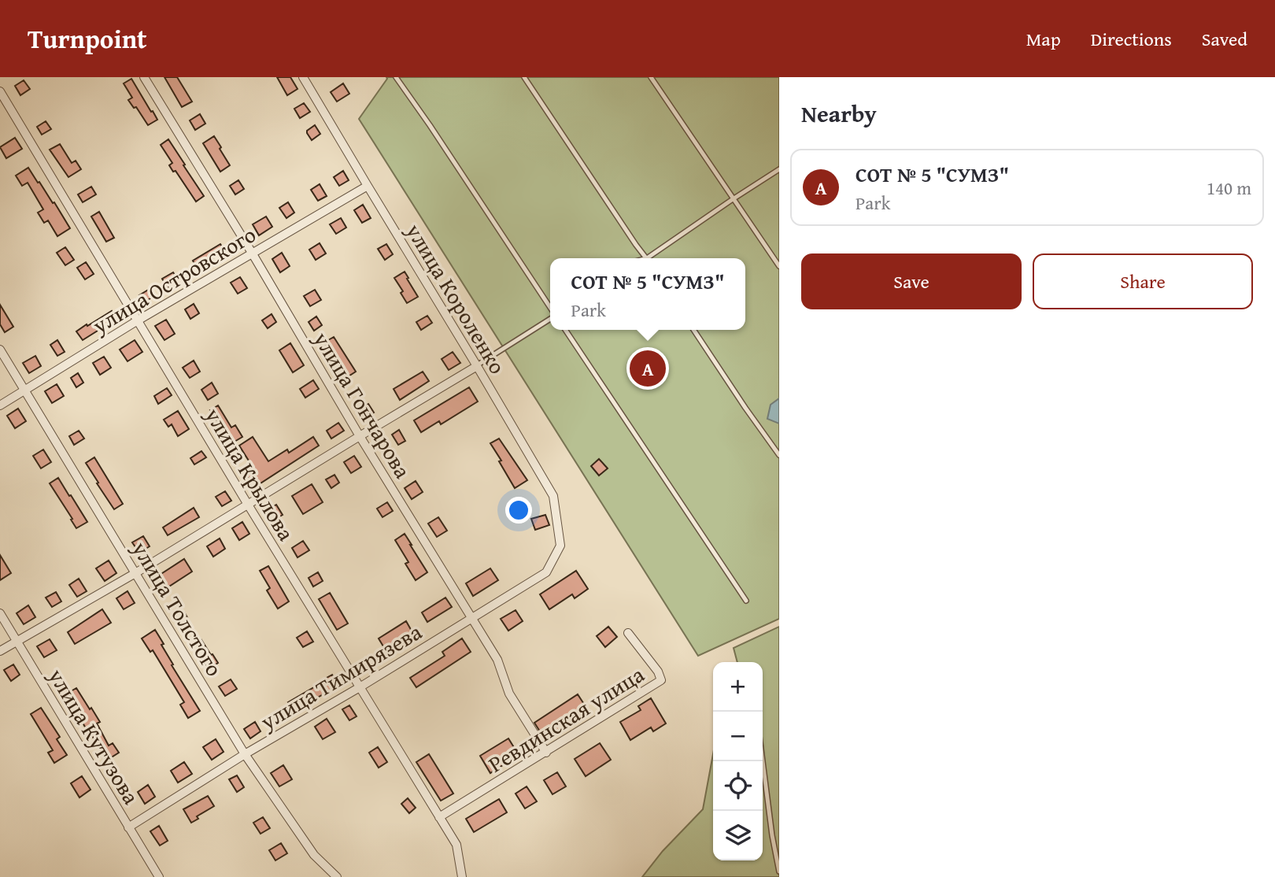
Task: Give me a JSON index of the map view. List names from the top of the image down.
{
  "streets": {
    "street": [
      "улица Островского",
      "улица Короленко",
      "улица Гончарова",
      "улица Крылова",
      "улица Толстого",
      "улица Тимирязева",
      "Ревдинская улица",
      "улица Кутузова"
    ]
  },
  "crossings": [
    ["улица Островского", "улица Короленко"],
    ["улица Островского", "улица Гончарова"],
    ["улица Островского", "улица Крылова"],
    ["улица Островского", "улица Толстого"],
    ["улица Короленко", "улица Тимирязева"],
    ["улица Гончарова", "улица Тимирязева"],
    ["улица Гончарова", "Ревдинская улица"],
    ["улица Крылова", "улица Тимирязева"],
    ["улица Крылова", "Ревдинская улица"],
    ["улица Толстого", "улица Тимирязева"],
    ["улица Тимирязева", "улица Кутузова"]
  ],
  "page": {
    "header": "Turnpoint",
    "nav": ["Map", "Directions", "Saved"],
    "heading": "Nearby",
    "list": [
      {
        "mark": "A",
        "name": "СОТ № 5 \"СУМЗ\"",
        "note": "Park",
        "value": "140 m"
      }
    ],
    "buttons": ["Save", "Share"],
    "popup": ["СОТ № 5 \"СУМЗ\"", "Park"],
    "pins": "A",
    "map_buttons": ["+", "−"]
  }
}
